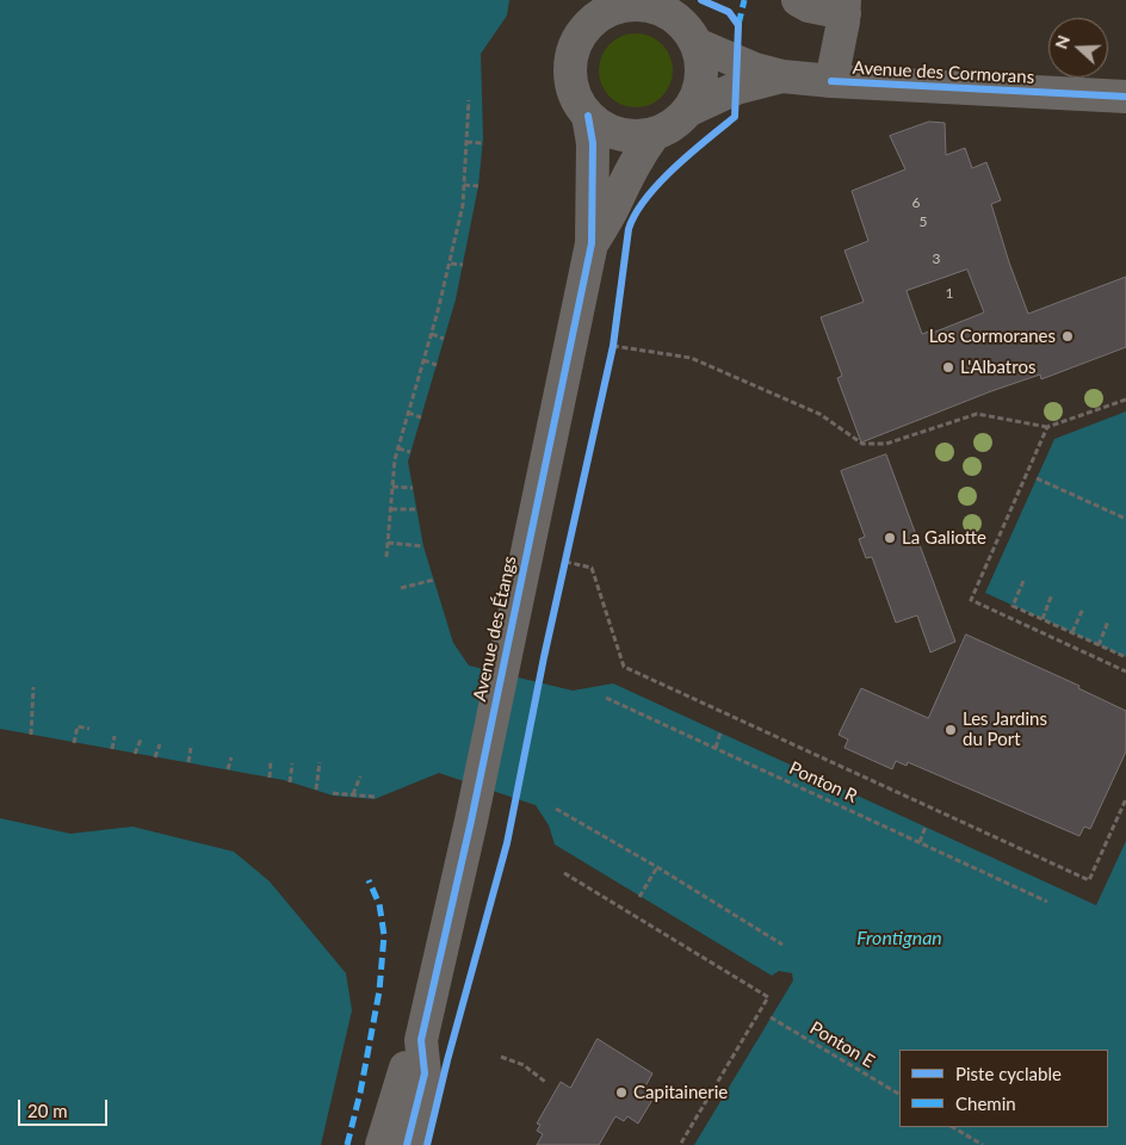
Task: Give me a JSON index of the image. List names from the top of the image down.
{
  "streets": {
    "street": ["Avenue des Cormorans", "Avenue des Étangs"],
    "path": ["Ponton R", "Ponton E"]
  },
  "crossings": [
    ["Avenue des Cormorans", "Avenue des Étangs"]
  ],
  "water": ["Frontignan"],
  "places": [
    "Los Cormoranes",
    "L'Albatros",
    "La Galiotte",
    "Les Jardins du Port",
    "Capitainerie"
  ],
  "house_numbers": [
    "6",
    "5",
    "3",
    "1"
  ],
  "legend": ["Piste cyclable", "Chemin"],
  "scale_bar": "20 m",
  "north": "left"
}
